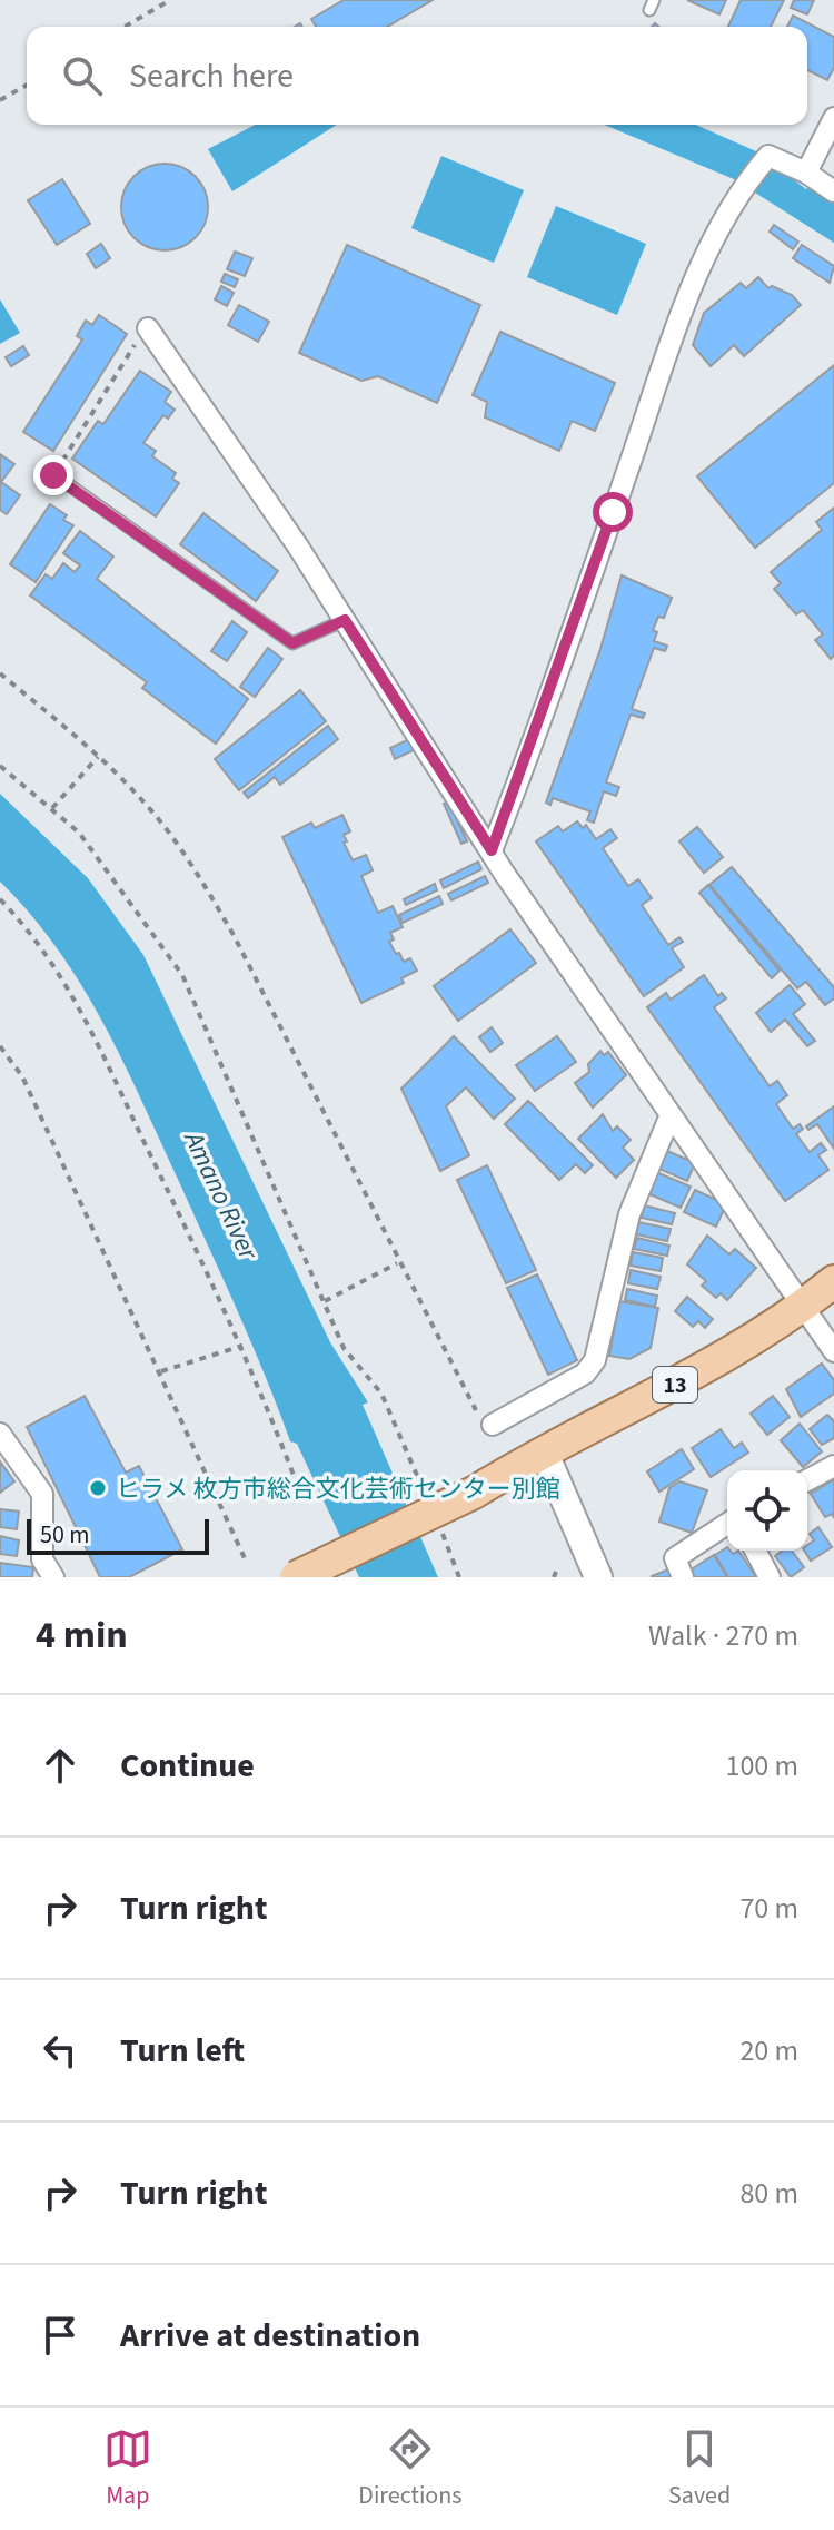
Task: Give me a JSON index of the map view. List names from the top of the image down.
{
  "streets": {
    "main road": ["13"]
  },
  "water": ["Amano River"],
  "places": ["ヒラメ 枚方市総合文化芸術センター別館"],
  "scale_bar": "50 m",
  "page": {
    "search": "Search here",
    "scale": "50 m",
    "heading": ["4 min", "Walk · 270 m"],
    "list": [
      ["Continue", "100 m"],
      ["Turn right", "70 m"],
      ["Turn left", "20 m"],
      ["Turn right", "80 m"],
      "Arrive at destination"
    ],
    "nav": ["Map", "Directions", "Saved"]
  }
}
